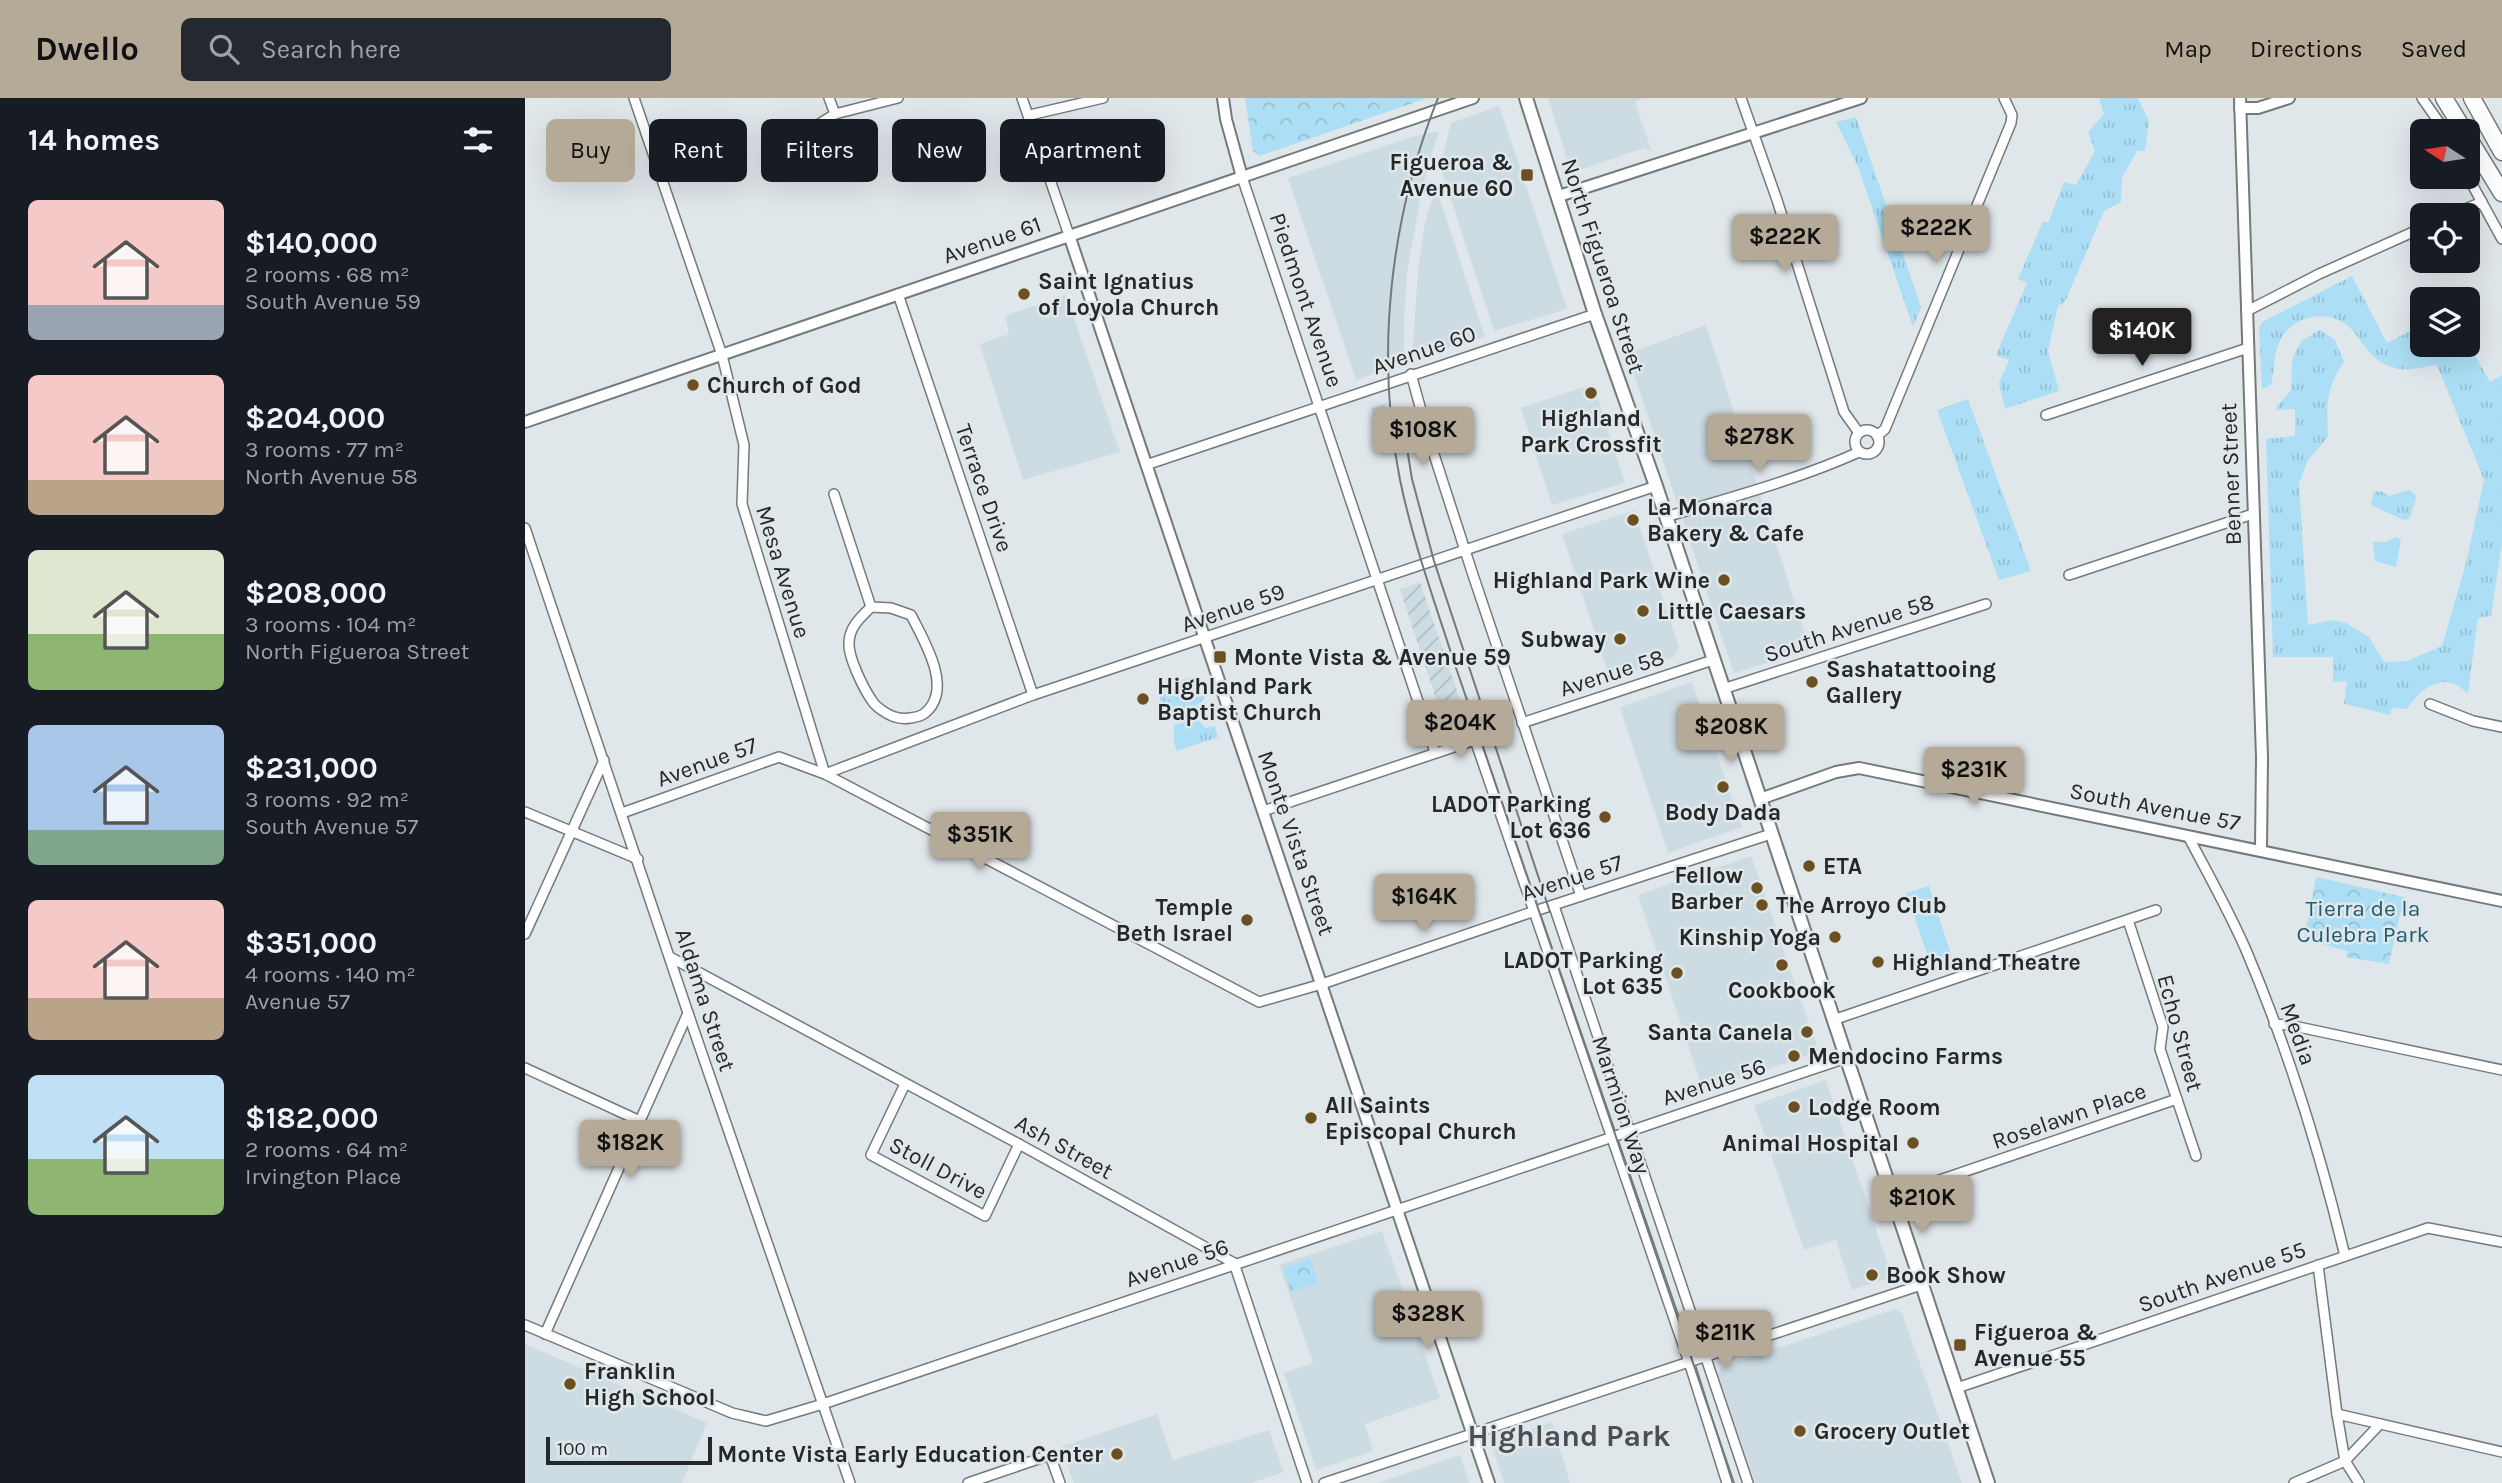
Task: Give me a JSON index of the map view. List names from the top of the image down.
{
  "streets": {
    "main road": ["North Figueroa Street"],
    "street": [
      "Avenue 61",
      "Piedmont Avenue",
      "Avenue 60",
      "Benner Street",
      "Terrace Drive",
      "Mesa Avenue",
      "Avenue 59",
      "South Avenue 58",
      "Avenue 58",
      "Avenue 57",
      "South Avenue 57",
      "Monte Vista Street",
      "Aldama Street",
      "Echo Street",
      "Media",
      "Avenue 56",
      "Marmion Way",
      "Roselawn Place",
      "Ash Street",
      "Stoll Drive",
      "South Avenue 55"
    ]
  },
  "crossings": [
    ["Avenue 61", "Piedmont Avenue"],
    ["Avenue 61", "Terrace Drive"],
    ["Avenue 61", "Mesa Avenue"],
    ["Avenue 61", "Monte Vista Street"],
    ["North Figueroa Street", "Avenue 60"],
    ["North Figueroa Street", "Avenue 59"],
    ["North Figueroa Street", "South Avenue 58"],
    ["North Figueroa Street", "Avenue 58"],
    ["North Figueroa Street", "Avenue 57"],
    ["North Figueroa Street", "South Avenue 57"],
    ["North Figueroa Street", "Avenue 56"],
    ["North Figueroa Street", "Roselawn Place"],
    ["North Figueroa Street", "South Avenue 55"],
    ["Piedmont Avenue", "Avenue 60"],
    ["Piedmont Avenue", "Avenue 59"],
    ["Piedmont Avenue", "Marmion Way"],
    ["Avenue 60", "Monte Vista Street"],
    ["Benner Street", "South Avenue 57"],
    ["Terrace Drive", "Avenue 59"],
    ["Mesa Avenue", "Avenue 59"],
    ["Mesa Avenue", "Avenue 57"],
    ["Avenue 59", "Avenue 57"],
    ["Avenue 59", "Monte Vista Street"],
    ["Avenue 57", "Monte Vista Street"],
    ["Avenue 57", "Aldama Street"],
    ["Avenue 57", "Marmion Way"],
    ["South Avenue 57", "Media"],
    ["Monte Vista Street", "Avenue 56"],
    ["Aldama Street", "Avenue 56"],
    ["Aldama Street", "Ash Street"],
    ["Echo Street", "Roselawn Place"],
    ["Media", "South Avenue 55"],
    ["Avenue 56", "Marmion Way"],
    ["Avenue 56", "Ash Street"],
    ["Ash Street", "Stoll Drive"]
  ],
  "districts": ["Highland Park"],
  "parks": ["Tierra de la Culebra Park"],
  "places": {
    "transit": ["Figueroa & Avenue 60", "Monte Vista & Avenue 59", "Figueroa & Avenue 55"],
    "other": [
      "Saint Ignatius of Loyola Church",
      "Church of God",
      "Highland Park Crossfit",
      "La Monarca Bakery & Cafe",
      "Highland Park Wine",
      "Little Caesars",
      "Subway",
      "Sashatattooing Gallery",
      "Highland Park Baptist Church",
      "Body Dada",
      "LADOT Parking Lot 636",
      "ETA",
      "Fellow Barber",
      "The Arroyo Club",
      "Temple Beth Israel",
      "Kinship Yoga",
      "Highland Theatre",
      "Cookbook",
      "LADOT Parking Lot 635",
      "Santa Canela",
      "Mendocino Farms",
      "Lodge Room",
      "All Saints Episcopal Church",
      "Animal Hospital",
      "Book Show",
      "Franklin High School",
      "Grocery Outlet",
      "Monte Vista Early Education Center"
    ]
  },
  "scale_bar": "100 m",
  "north": "left",
  "page": {
    "header": "Dwello",
    "search": "Search here",
    "nav": ["Map", "Directions", "Saved"],
    "heading": "14 homes",
    "chip": [
      "Buy",
      "Rent",
      "Filters",
      "New",
      "Apartment"
    ],
    "list": [
      {
        "name": "$140,000",
        "note": "2 rooms · 68 m² · South Avenue 59"
      },
      {
        "name": "$204,000",
        "note": "3 rooms · 77 m² · North Avenue 58"
      },
      {
        "name": "$208,000",
        "note": "3 rooms · 104 m² · North Figueroa Street"
      },
      {
        "name": "$231,000",
        "note": "3 rooms · 92 m² · South Avenue 57"
      },
      {
        "name": "$351,000",
        "note": "4 rooms · 140 m² · Avenue 57"
      },
      {
        "name": "$182,000",
        "note": "2 rooms · 64 m² · Irvington Place"
      }
    ],
    "price": [
      "$222K",
      "$222K",
      "$140K",
      "$108K",
      "$278K",
      "$204K",
      "$208K",
      "$231K",
      "$351K",
      "$164K",
      "$182K",
      "$210K",
      "$328K",
      "$211K"
    ],
    "scale": "100 m"
  }
}
